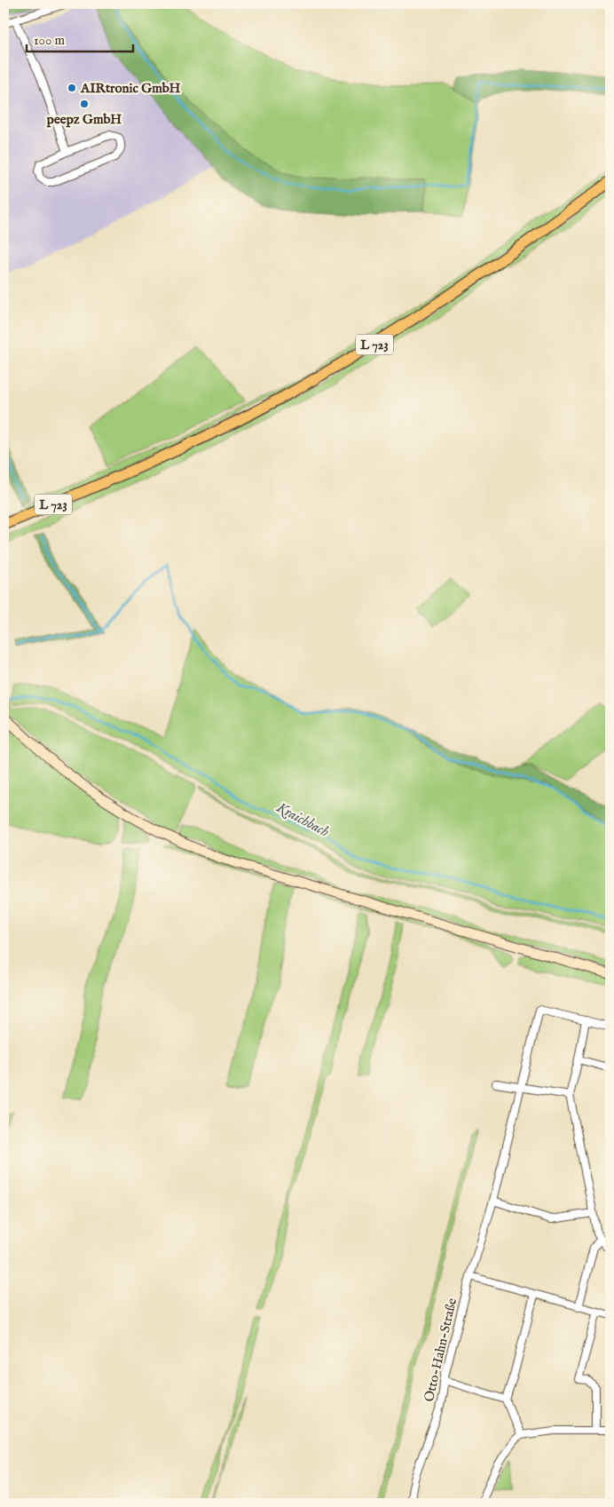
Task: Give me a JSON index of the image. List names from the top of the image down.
{
  "streets": {
    "main road": ["L 723"],
    "street": ["Otto-Hahn-Straße"]
  },
  "water": ["Kraichbach"],
  "places": ["AIRtronic GmbH", "peepz GmbH"],
  "scale_bar": "100 m"
}
